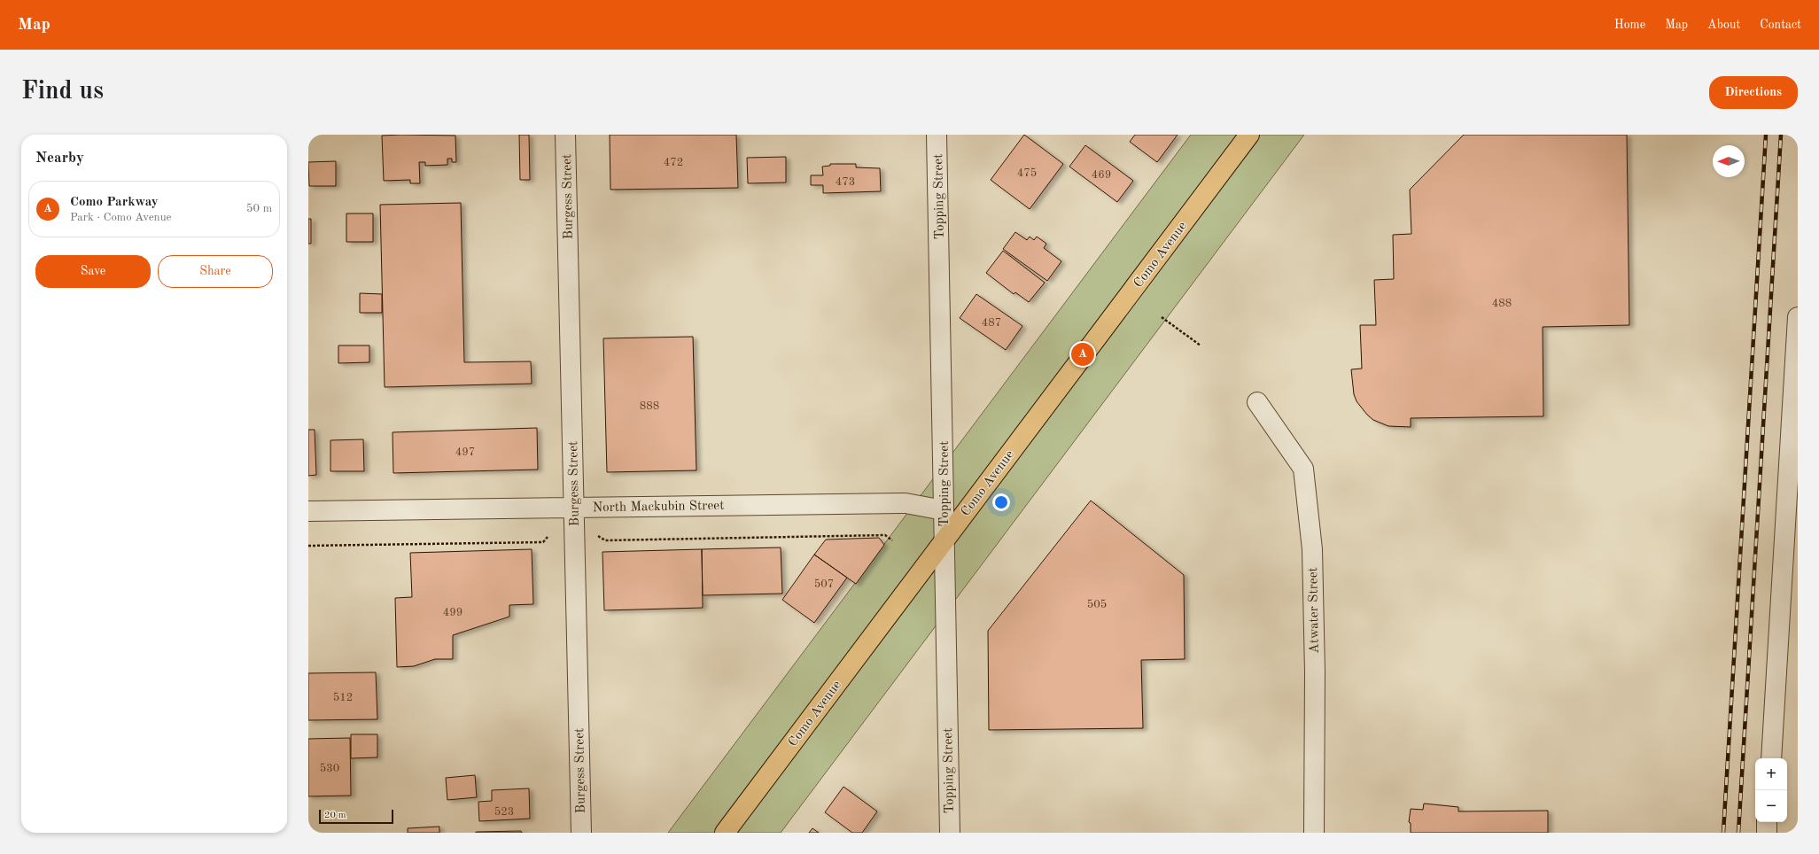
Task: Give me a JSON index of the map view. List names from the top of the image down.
{
  "streets": {
    "main road": ["Como Avenue"],
    "street": [
      "Burgess Street",
      "Topping Street",
      "North Mackubin Street",
      "Atwater Street"
    ]
  },
  "crossings": [
    ["Burgess Street", "North Mackubin Street"],
    ["Topping Street", "Como Avenue"],
    ["Topping Street", "North Mackubin Street"]
  ],
  "house_numbers": [
    "472",
    "475",
    "469",
    "473",
    "488",
    "487",
    "888",
    "497",
    "507",
    "505",
    "499",
    "512",
    "530",
    "523"
  ],
  "scale_bar": "20 m",
  "north": "left",
  "page": {
    "header": "Map",
    "nav": [
      "Home",
      "Map",
      "About",
      "Contact"
    ],
    "buttons": [
      "Directions",
      ["Save", "Share"]
    ],
    "title": "Find us",
    "heading": "Nearby",
    "list": [
      {
        "mark": "A",
        "name": "Como Parkway",
        "note": "Park · Como Avenue",
        "value": "50 m"
      }
    ],
    "pins": "A",
    "map_buttons": ["+", "−"],
    "scale": "20 m"
  }
}
